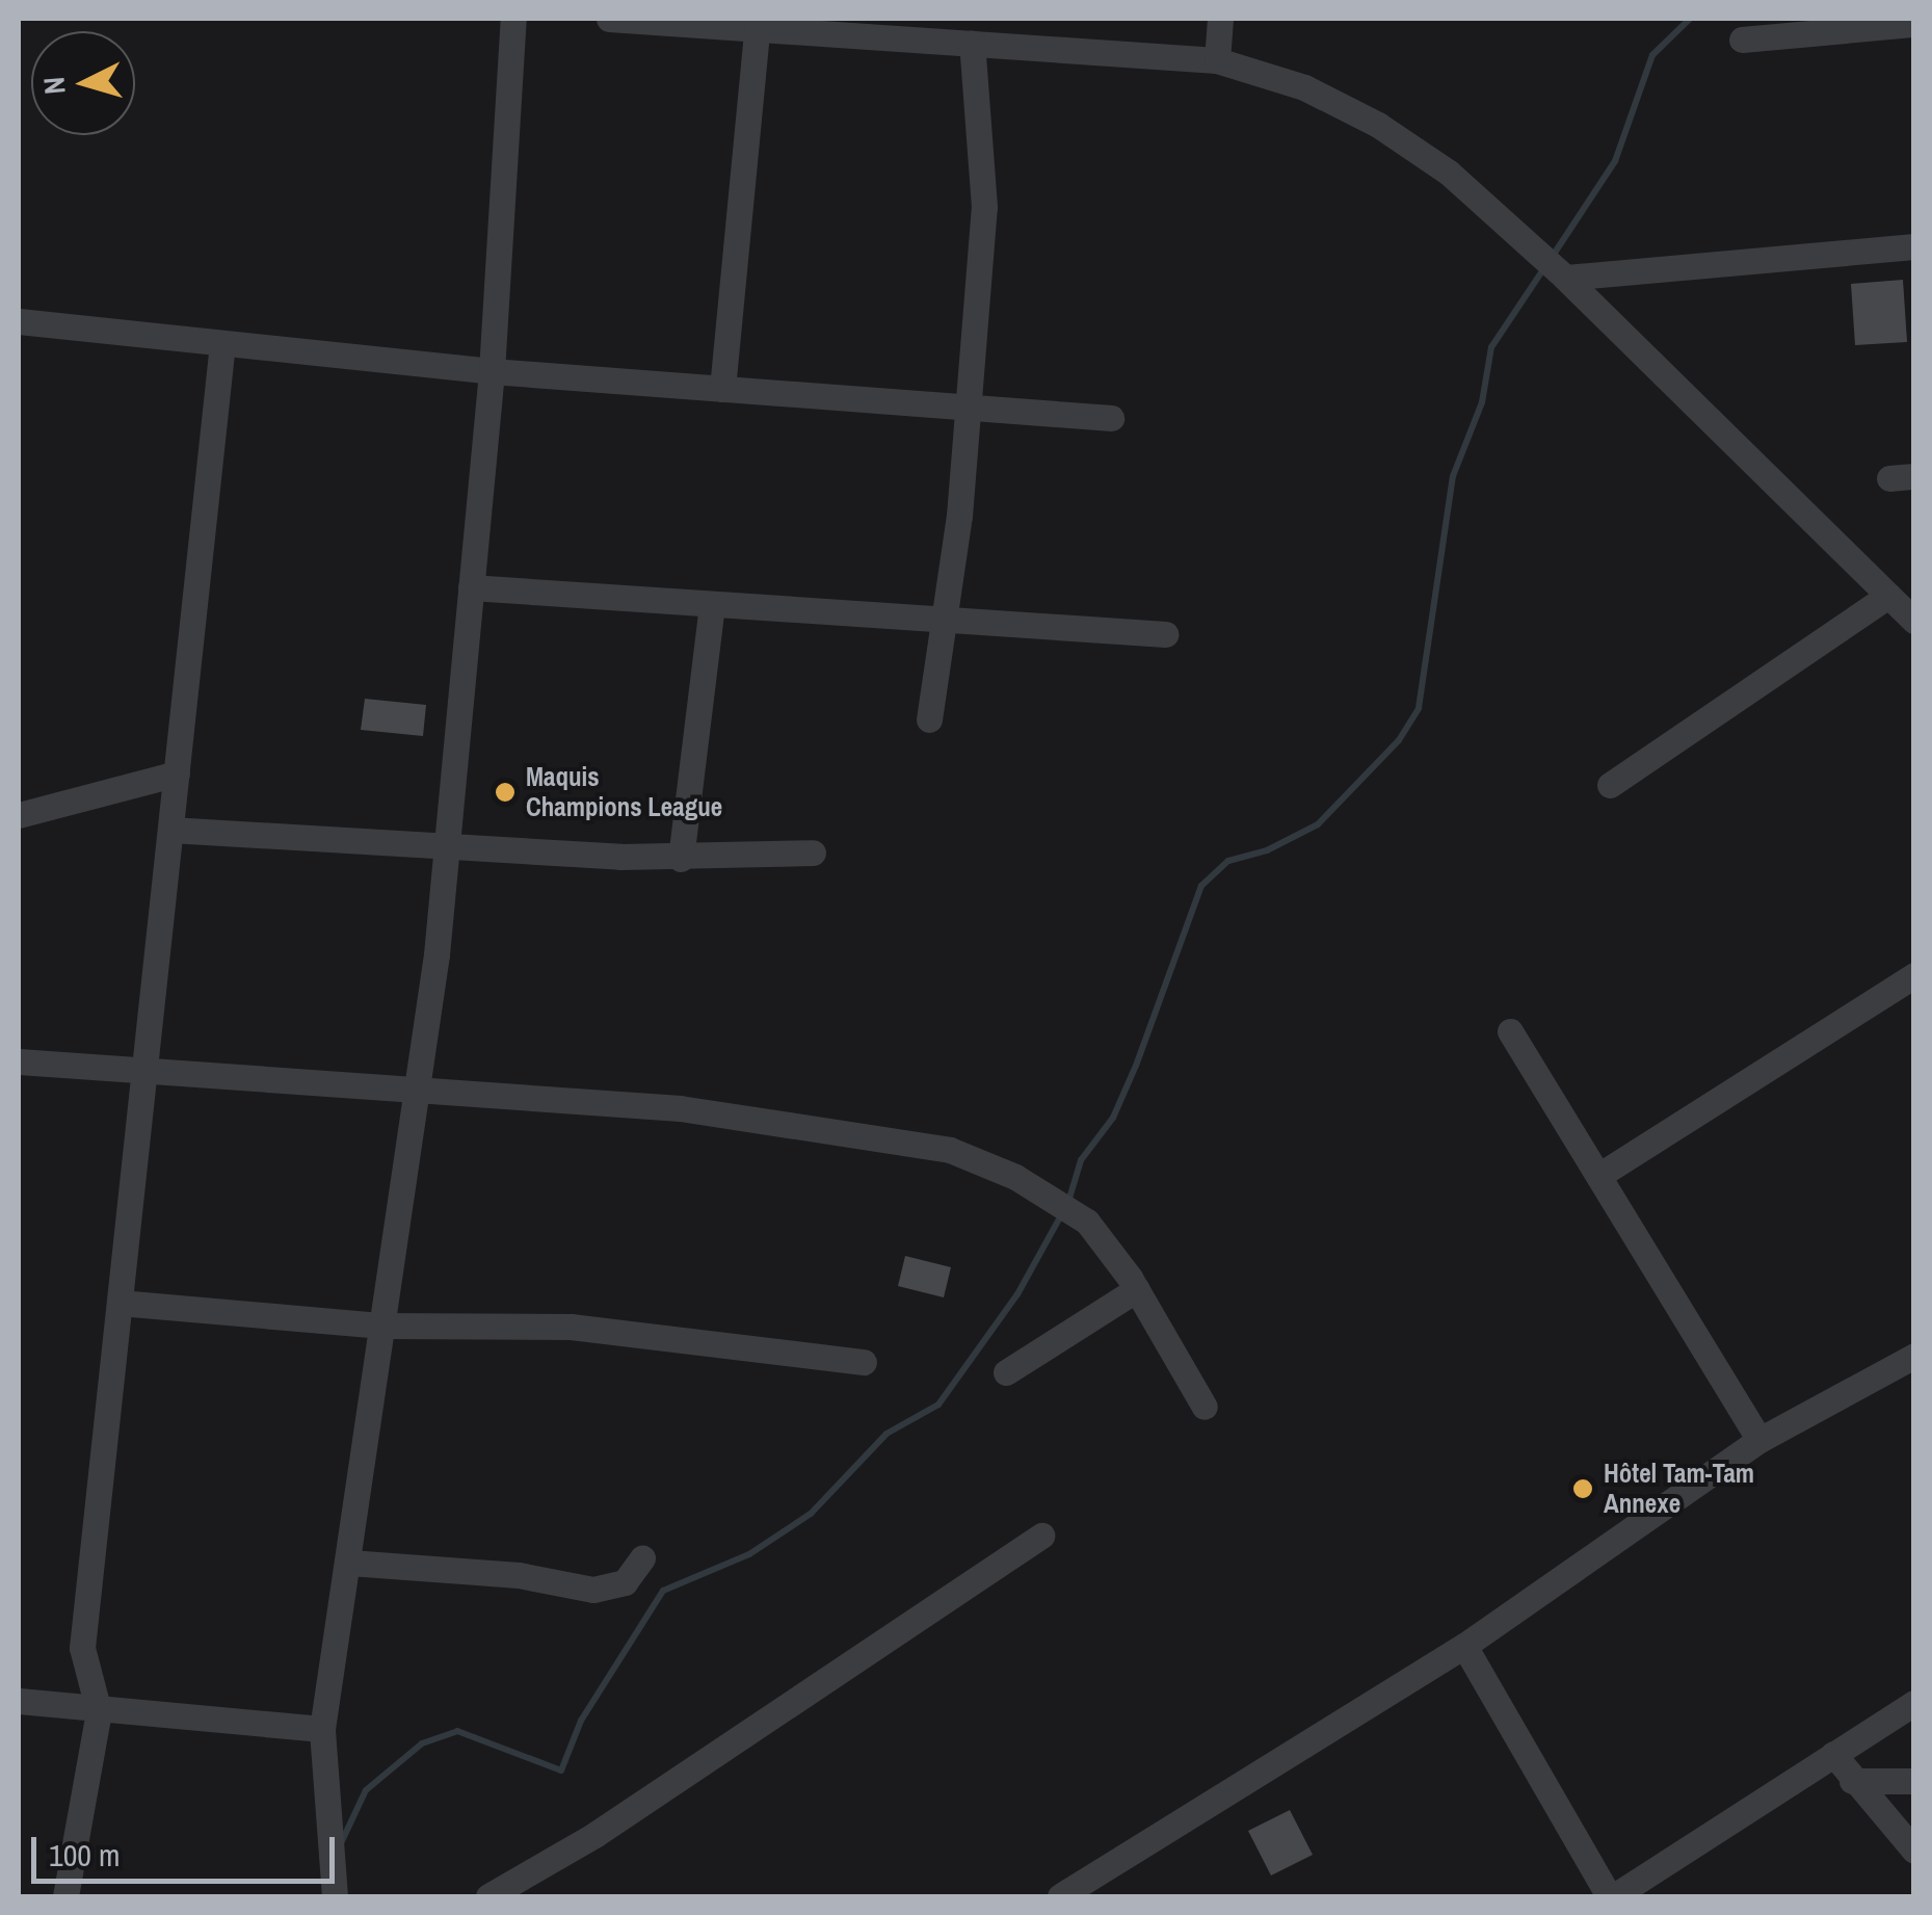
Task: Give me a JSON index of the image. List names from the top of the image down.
{
  "places": ["Maquis Champions League", "Hôtel Tam-Tam Annexe"],
  "scale_bar": "100 m",
  "north": "left"
}
